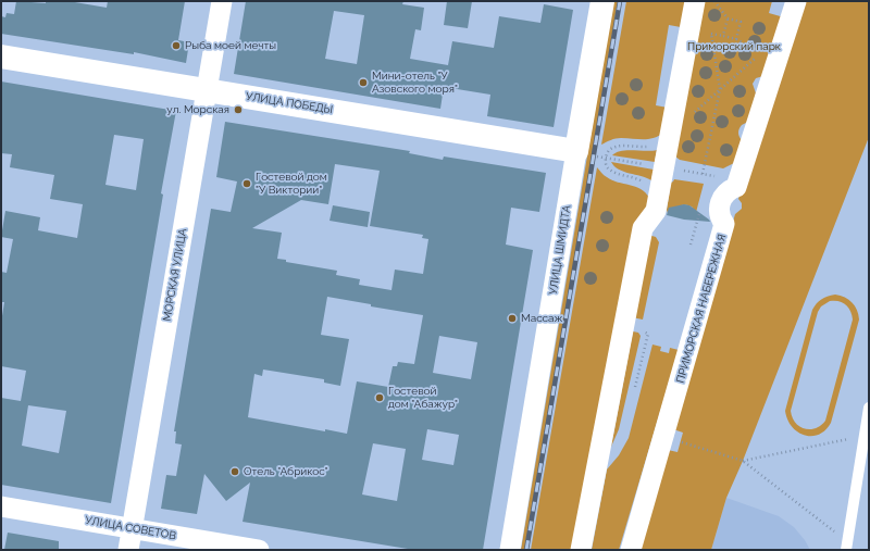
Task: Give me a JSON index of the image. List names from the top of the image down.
{
  "streets": {
    "street": [
      "УЛИЦА ПОБЕДЫ",
      "УЛИЦА ШМИДТА",
      "МОРСКАЯ УЛИЦА",
      "ПРИМОРСКАЯ НАБЕРЕЖНАЯ",
      "УЛИЦА СОВЕТОВ"
    ]
  },
  "crossings": [
    ["УЛИЦА ПОБЕДЫ", "УЛИЦА ШМИДТА"],
    ["УЛИЦА ПОБЕДЫ", "МОРСКАЯ УЛИЦА"],
    ["МОРСКАЯ УЛИЦА", "УЛИЦА СОВЕТОВ"]
  ],
  "parks": ["Приморский парк"],
  "places": [
    "Рыба моей мечты",
    "Мини-отель \"У Азовского моря\"",
    "ул. Морская",
    "Гостевой дом \"У Виктории\"",
    "Массаж",
    "Гостевой дом \"Абажур\"",
    "Отель \"Абрикос\""
  ]
}
